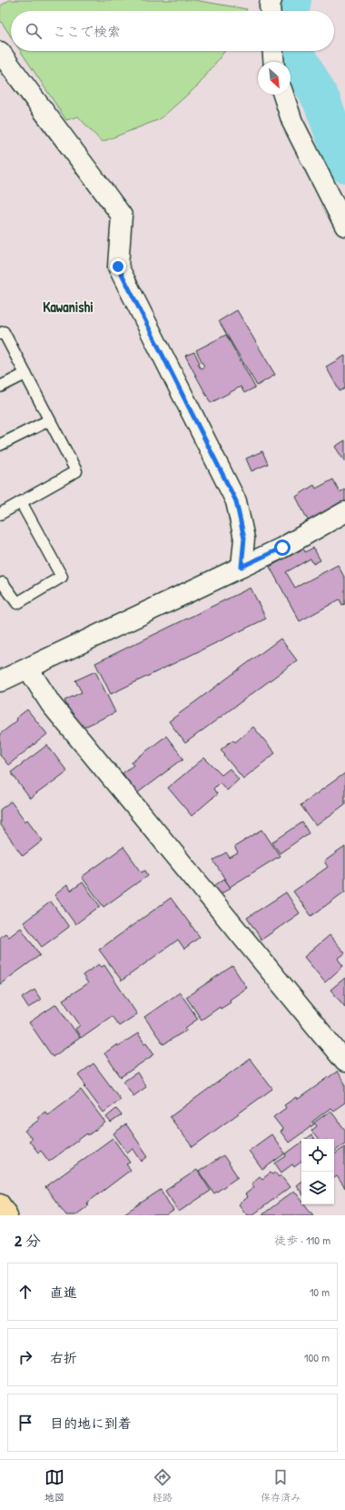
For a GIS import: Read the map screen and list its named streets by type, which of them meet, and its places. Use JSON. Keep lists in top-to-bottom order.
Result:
{
  "districts": ["Kawanishi"],
  "north": "bottom right",
  "page": {
    "search": "ここで検索",
    "heading": ["2 分", "徒歩 · 110 m"],
    "list": [
      ["直進", "10 m"],
      ["右折", "100 m"],
      "目的地に到着"
    ],
    "nav": ["地図", "経路", "保存済み"]
  }
}
